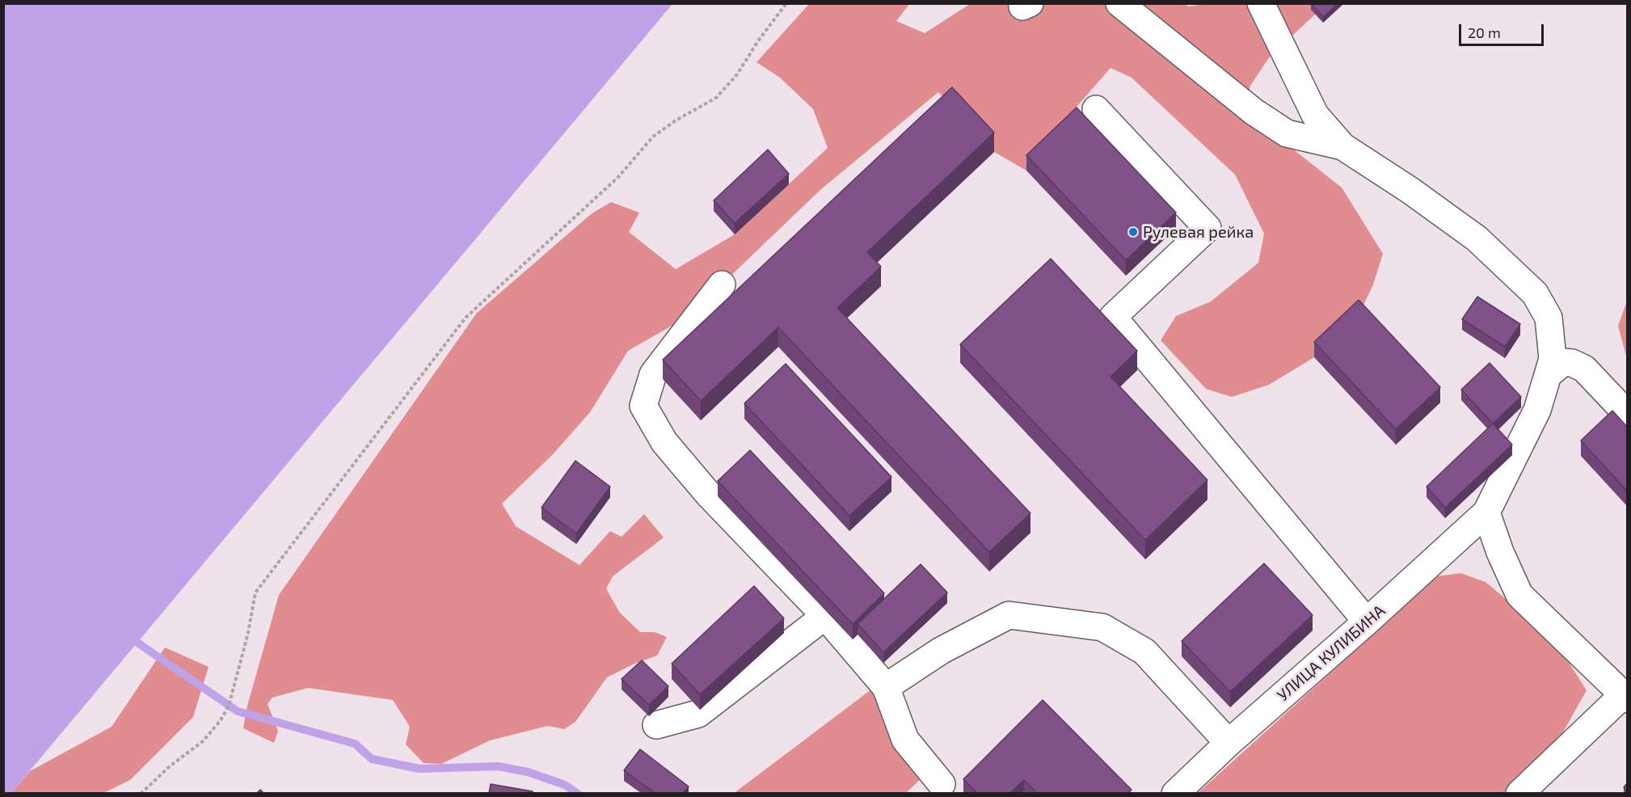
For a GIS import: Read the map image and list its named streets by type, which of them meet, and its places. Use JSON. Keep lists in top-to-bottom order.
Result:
{
  "streets": {
    "street": ["УЛИЦА КУЛИБИНА"]
  },
  "places": ["Рулевая рейка"],
  "scale_bar": "20 m"
}
